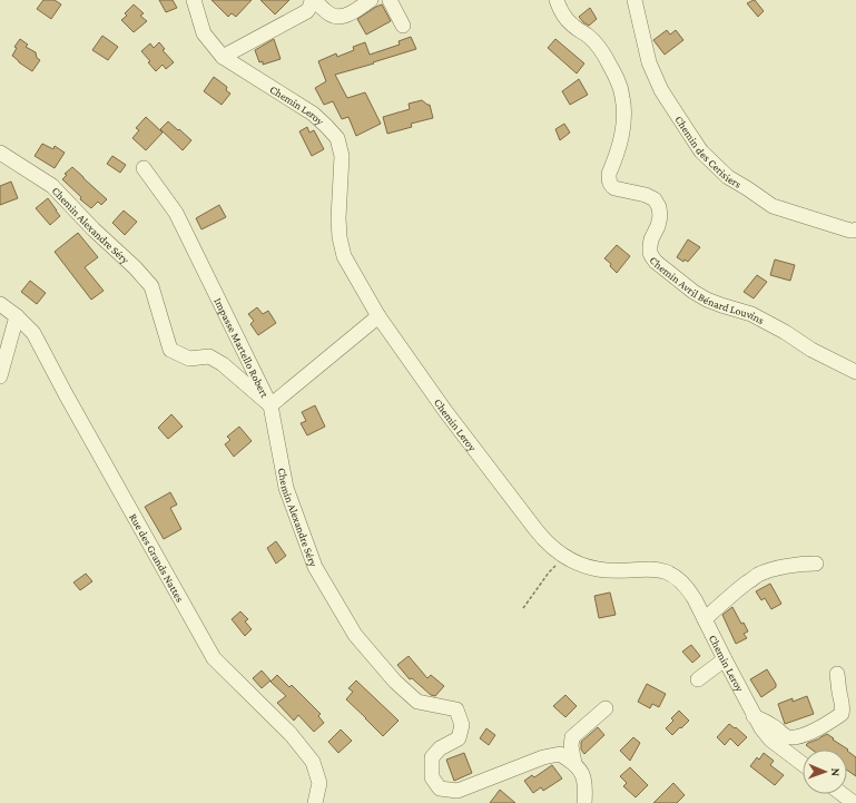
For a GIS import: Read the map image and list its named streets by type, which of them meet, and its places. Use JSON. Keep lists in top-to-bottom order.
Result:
{
  "streets": {
    "street": [
      "Chemin Leroy",
      "Chemin des Cerisiers",
      "Chemin Alexandre Séry",
      "Chemin Avril Bénard Louvins",
      "Impasse Martello Robert",
      "Rue des Grands Nattes"
    ]
  },
  "crossings": [
    ["Chemin Leroy", "Impasse Martello Robert"],
    ["Chemin Alexandre Séry", "Impasse Martello Robert"]
  ],
  "north": "right"
}
